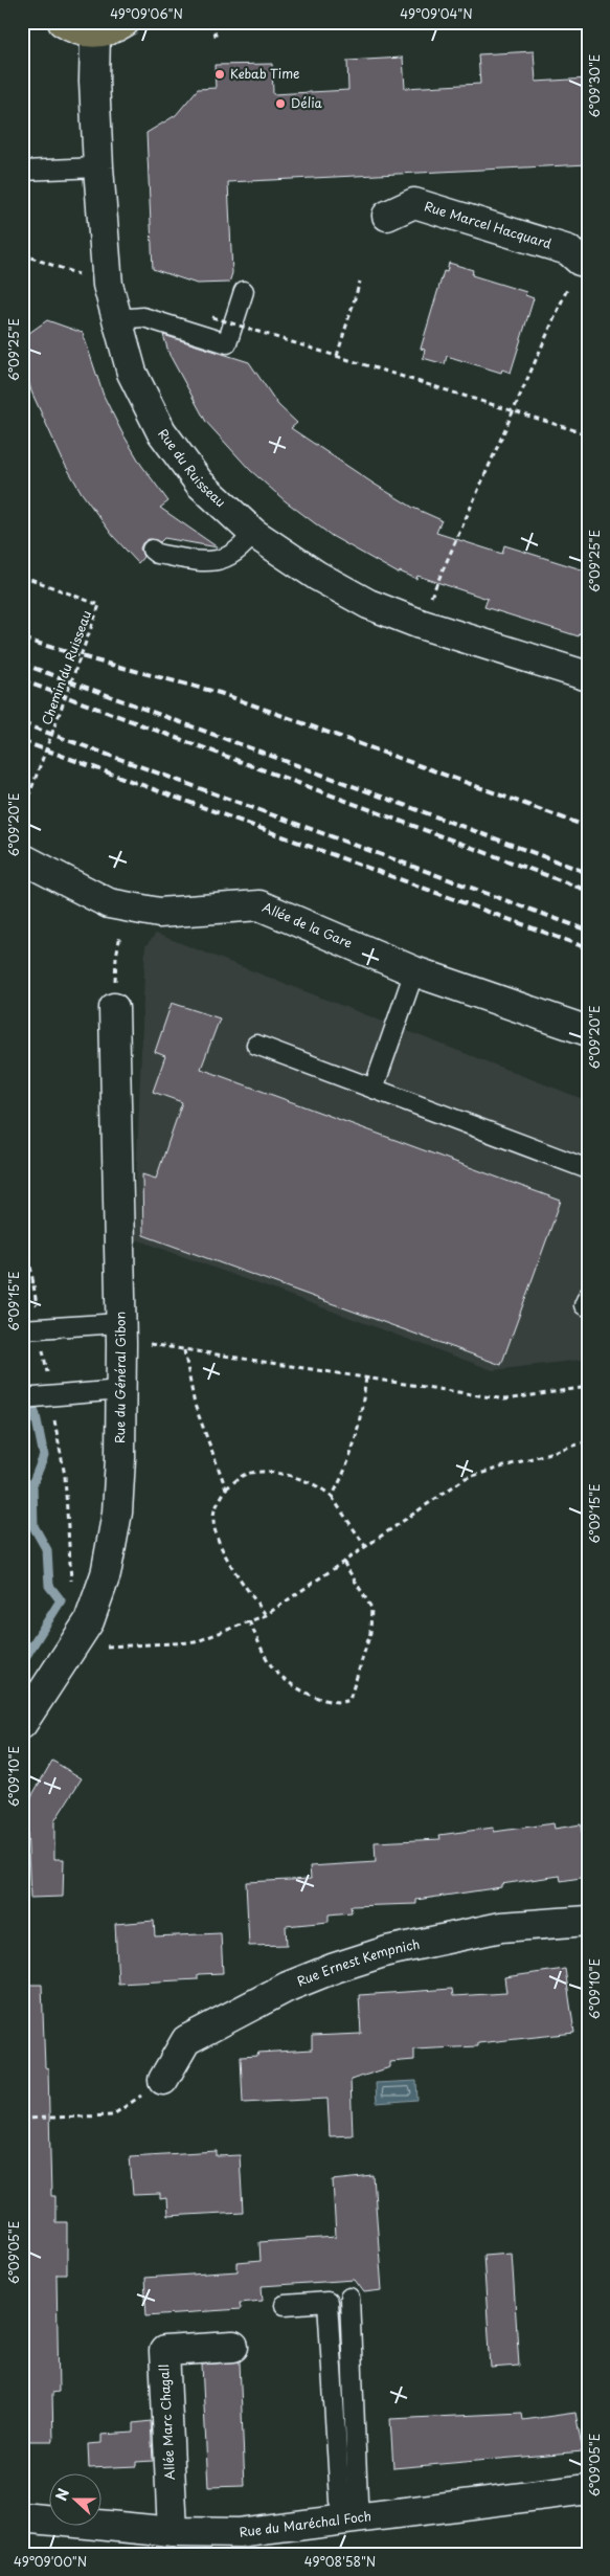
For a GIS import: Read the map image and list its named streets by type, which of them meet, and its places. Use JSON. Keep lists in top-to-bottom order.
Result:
{
  "streets": {
    "street": [
      "Rue Marcel Hacquard",
      "Rue du Ruisseau",
      "Allée de la Gare",
      "Rue du Général Gibon",
      "Rue Ernest Kempnich",
      "Allée Marc Chagall",
      "Rue du Maréchal Foch"
    ],
    "path": ["Chemin du Ruisseau"]
  },
  "crossings": [
    ["Allée Marc Chagall", "Rue du Maréchal Foch"]
  ],
  "places": ["Kebab Time", "Délia"],
  "north": "left",
  "coordinates": [
    "49°09'06\"N",
    "49°09'04\"N",
    "6°09'30\"E",
    "6°09'25\"E",
    "6°09'20\"E",
    "6°09'15\"E",
    "6°09'10\"E",
    "6°09'05\"E",
    "49°09'00\"N",
    "49°08'58\"N"
  ]
}
